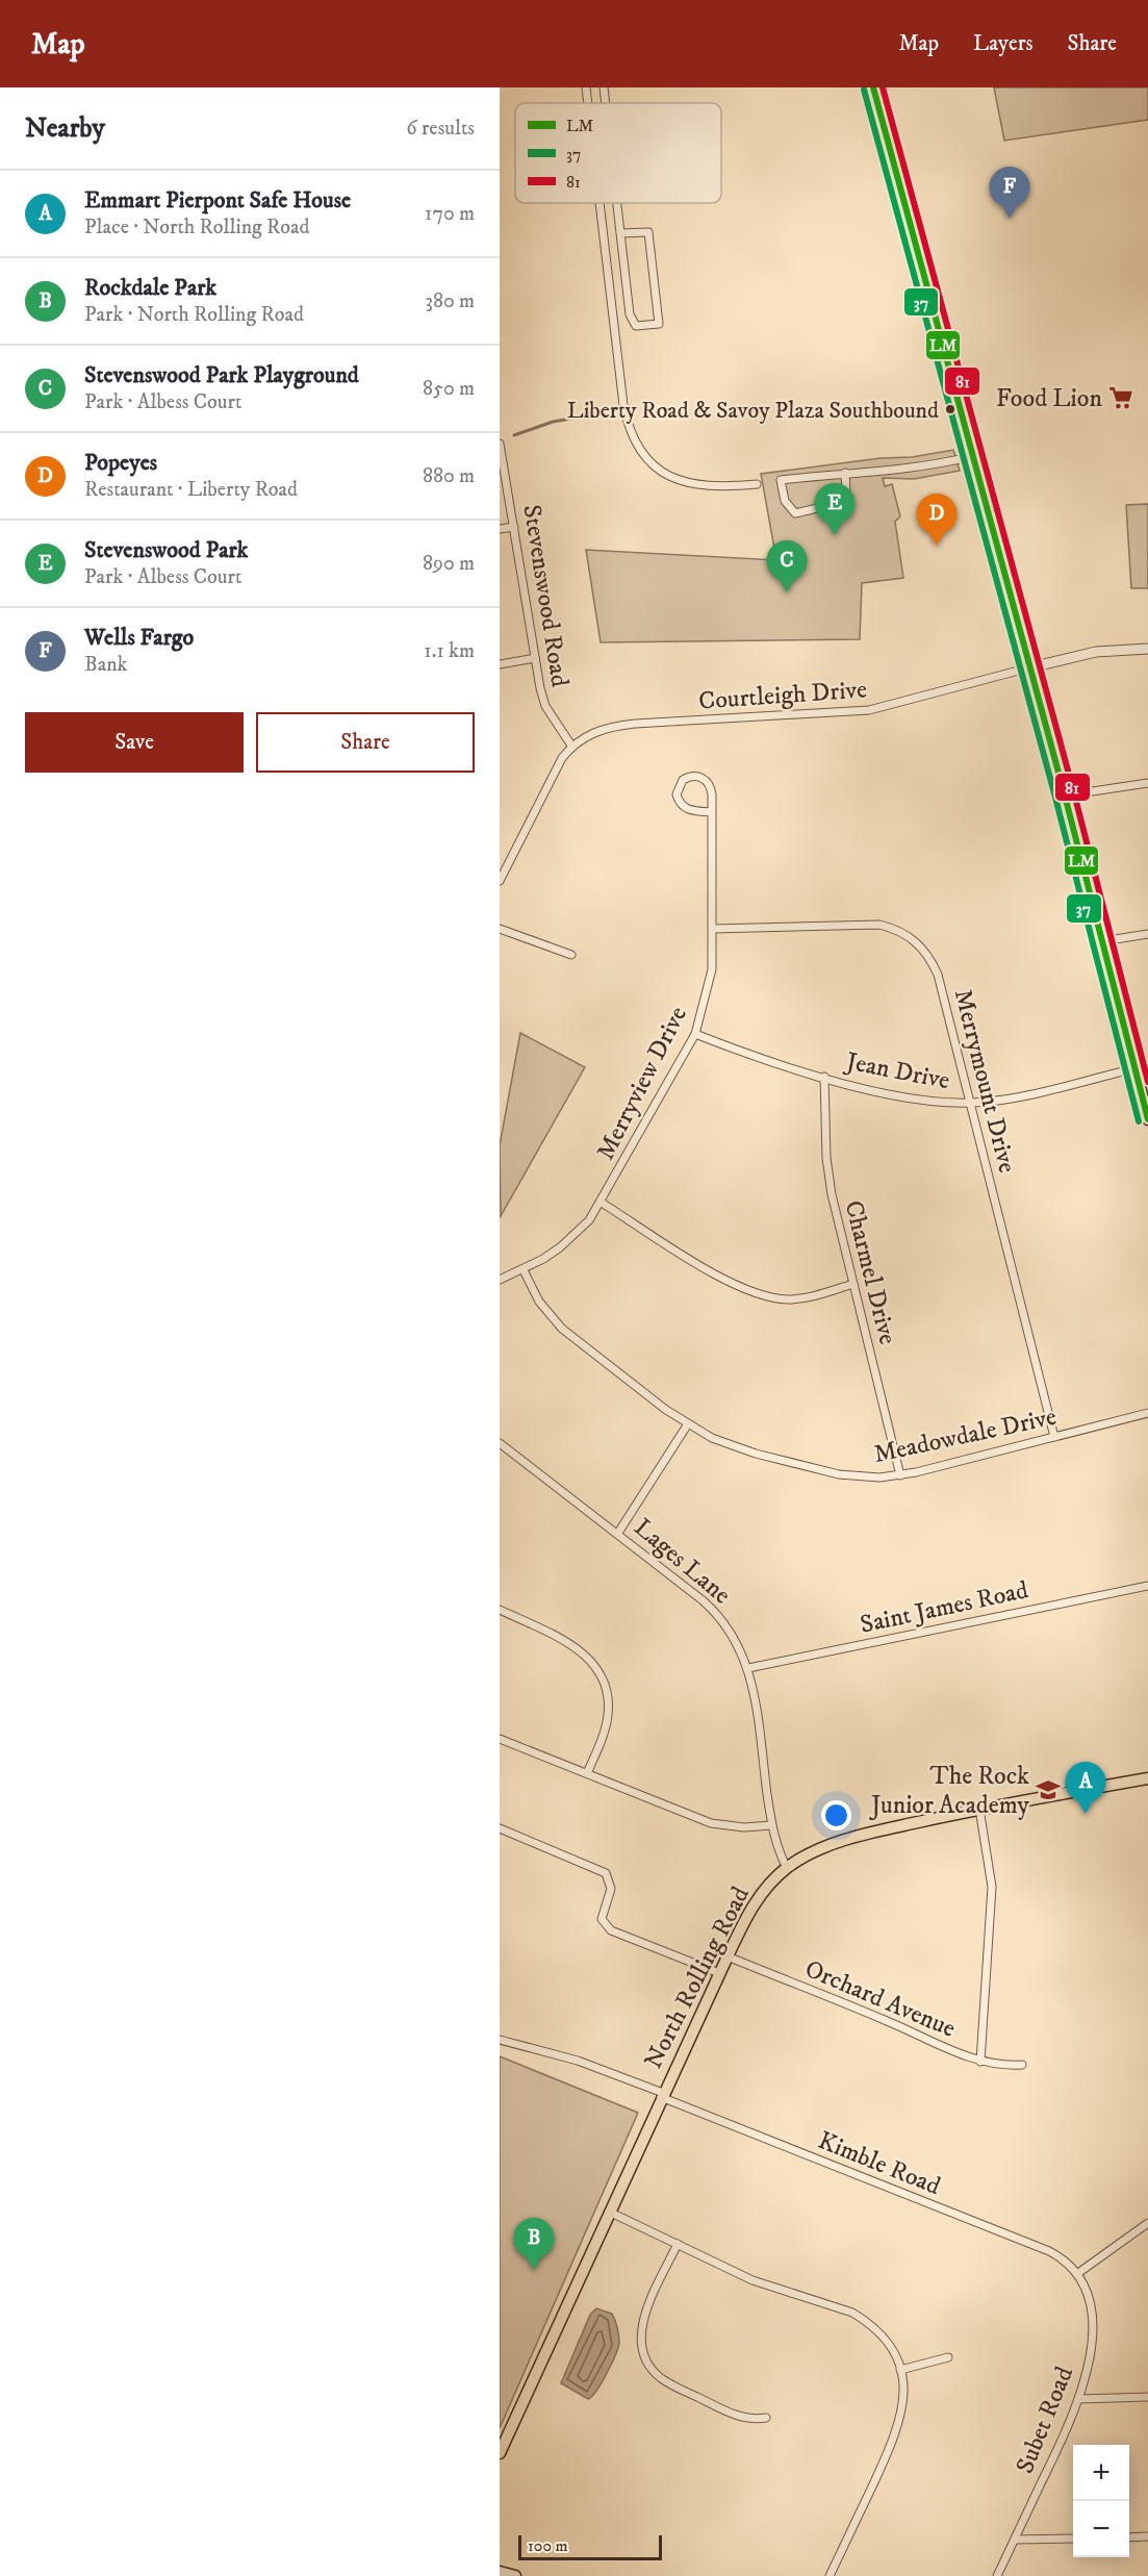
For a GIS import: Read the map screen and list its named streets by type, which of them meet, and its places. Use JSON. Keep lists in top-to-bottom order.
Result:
{
  "streets": {
    "main road": ["North Rolling Road"],
    "street": [
      "Stevenswood Road",
      "Courtleigh Drive",
      "Jean Drive",
      "Merrymount Drive",
      "Merryview Drive",
      "Charmel Drive",
      "Meadowdale Drive",
      "Lages Lane",
      "Saint James Road",
      "Orchard Avenue",
      "Kimble Road",
      "Subet Road"
    ]
  },
  "crossings": [
    ["Stevenswood Road", "Courtleigh Drive"],
    ["Jean Drive", "Merrymount Drive"],
    ["Jean Drive", "Merryview Drive"],
    ["Jean Drive", "Charmel Drive"],
    ["Merrymount Drive", "Merryview Drive"],
    ["Merrymount Drive", "Meadowdale Drive"],
    ["Merryview Drive", "Meadowdale Drive"],
    ["Charmel Drive", "Meadowdale Drive"],
    ["Lages Lane", "Saint James Road"],
    ["Lages Lane", "North Rolling Road"],
    ["North Rolling Road", "Orchard Avenue"],
    ["North Rolling Road", "Kimble Road"],
    ["Kimble Road", "Subet Road"]
  ],
  "places": {
    "supermarket": ["Food Lion"],
    "other": ["Liberty Road & Savoy Plaza Southbound"],
    "school or university": ["The Rock Junior Academy"]
  },
  "lines": ["transit line LM", "transit line 81", "transit line 37"],
  "legend": ["LM", "37", "81"],
  "scale_bar": "100 m",
  "page": {
    "header": "Map",
    "nav": ["Map", "Layers", "Share"],
    "heading": ["Nearby", "6 results"],
    "pins": [
      "F",
      "E",
      "D",
      "C",
      "A",
      "B"
    ],
    "list": [
      {
        "mark": "A",
        "name": "Emmart Pierpont Safe House",
        "note": "Place · North Rolling Road",
        "value": "170 m"
      },
      {
        "mark": "B",
        "name": "Rockdale Park",
        "note": "Park · North Rolling Road",
        "value": "380 m"
      },
      {
        "mark": "C",
        "name": "Stevenswood Park Playground",
        "note": "Park · Albess Court",
        "value": "850 m"
      },
      {
        "mark": "D",
        "name": "Popeyes",
        "note": "Restaurant · Liberty Road",
        "value": "880 m"
      },
      {
        "mark": "E",
        "name": "Stevenswood Park",
        "note": "Park · Albess Court",
        "value": "890 m"
      },
      {
        "mark": "F",
        "name": "Wells Fargo",
        "note": "Bank",
        "value": "1.1 km"
      }
    ],
    "buttons": ["Save", "Share"],
    "map_buttons": ["+", "−"],
    "scale": "100 m"
  }
}
